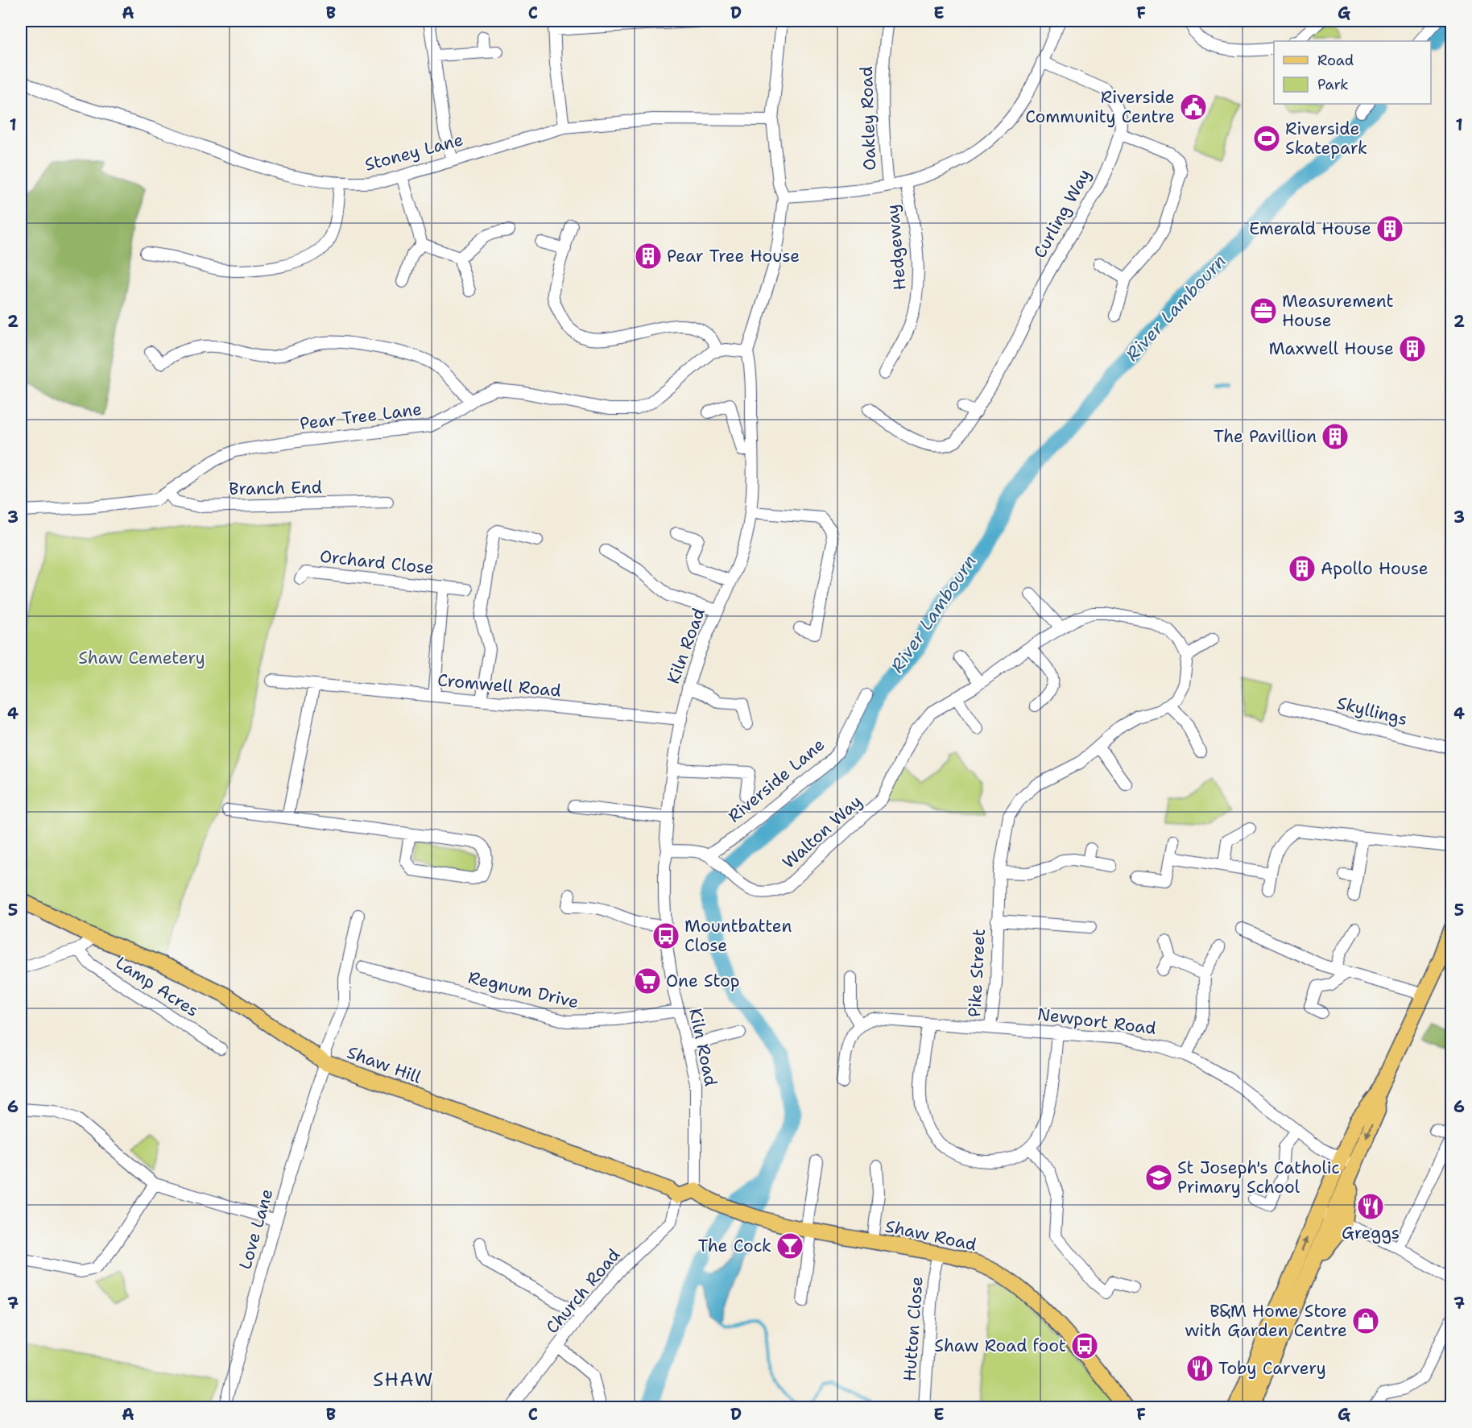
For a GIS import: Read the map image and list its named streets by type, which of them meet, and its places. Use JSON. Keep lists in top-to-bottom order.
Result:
{
  "streets": {
    "main road": ["Shaw Hill", "Shaw Road"],
    "street": [
      "Oakley Road",
      "Stoney Lane",
      "Curling Way",
      "Hedgeway",
      "Pear Tree Lane",
      "Branch End",
      "Orchard Close",
      "Kiln Road",
      "Cromwell Road",
      "Skyllings",
      "Riverside Lane",
      "Walton Way",
      "Pike Street",
      "Lamp Acres",
      "Regnum Drive",
      "Newport Road",
      "Love Lane",
      "Church Road",
      "Hutton Close"
    ]
  },
  "crossings": [
    ["Stoney Lane", "Kiln Road"],
    ["Pear Tree Lane", "Branch End"],
    ["Orchard Close", "Cromwell Road"],
    ["Kiln Road", "Cromwell Road"],
    ["Kiln Road", "Regnum Drive"],
    ["Kiln Road", "Shaw Road"],
    ["Riverside Lane", "Walton Way"],
    ["Pike Street", "Newport Road"],
    ["Shaw Hill", "Love Lane"],
    ["Shaw Hill", "Church Road"],
    ["Shaw Road", "Hutton Close"]
  ],
  "districts": ["SHAW"],
  "water": ["River Lambourn"],
  "parks": ["Shaw Cemetery"],
  "places": {
    "public building": ["Riverside Community Centre"],
    "sports": ["Riverside Skatepark"],
    "building": [
      "Emerald House",
      "Pear Tree House",
      "Maxwell House",
      "The Pavillion",
      "Apollo House"
    ],
    "office": ["Measurement House"],
    "bus stop": ["Mountbatten Close", "Shaw Road foot"],
    "supermarket": ["One Stop"],
    "school or university": ["St Joseph's Catholic Primary School"],
    "restaurant": ["Greggs", "Toby Carvery"],
    "bar": ["The Cock"],
    "shop": ["B&M Home Store with Garden Centre"]
  },
  "legend": ["Road", "Park"],
  "grid": {
    "columns": [
      "A",
      "B",
      "C",
      "D",
      "E",
      "F",
      "G"
    ],
    "rows": [
      "1",
      "2",
      "3",
      "4",
      "5",
      "6",
      "7"
    ]
  }
}
